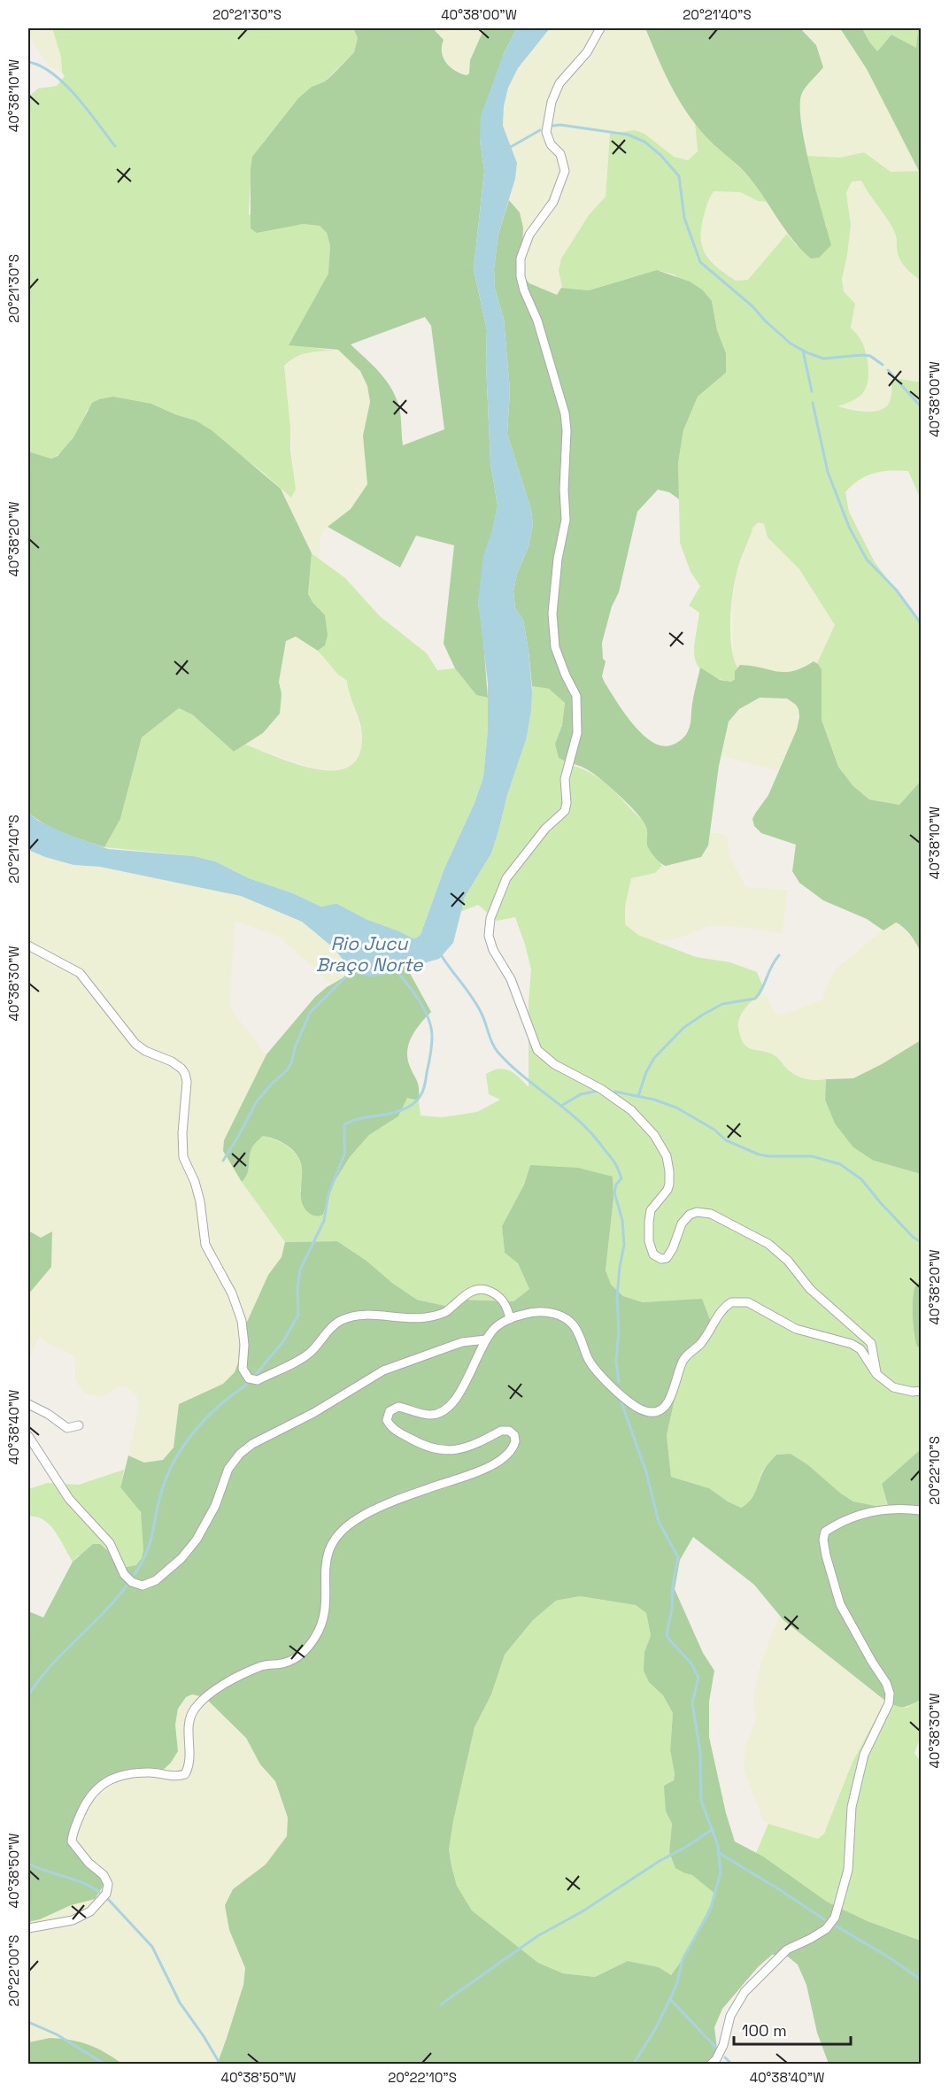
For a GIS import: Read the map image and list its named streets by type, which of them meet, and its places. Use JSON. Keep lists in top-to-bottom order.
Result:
{
  "water": ["Rio Jucu Braço Norte"],
  "scale_bar": "100 m",
  "coordinates": [
    "20°21'30\"S",
    "40°38'00\"W",
    "20°21'40\"S",
    "40°38'10\"W",
    "40°38'20\"W",
    "40°38'30\"W",
    "40°38'40\"W",
    "20°22'10\"S",
    "40°38'50\"W",
    "20°22'00\"S"
  ]
}
